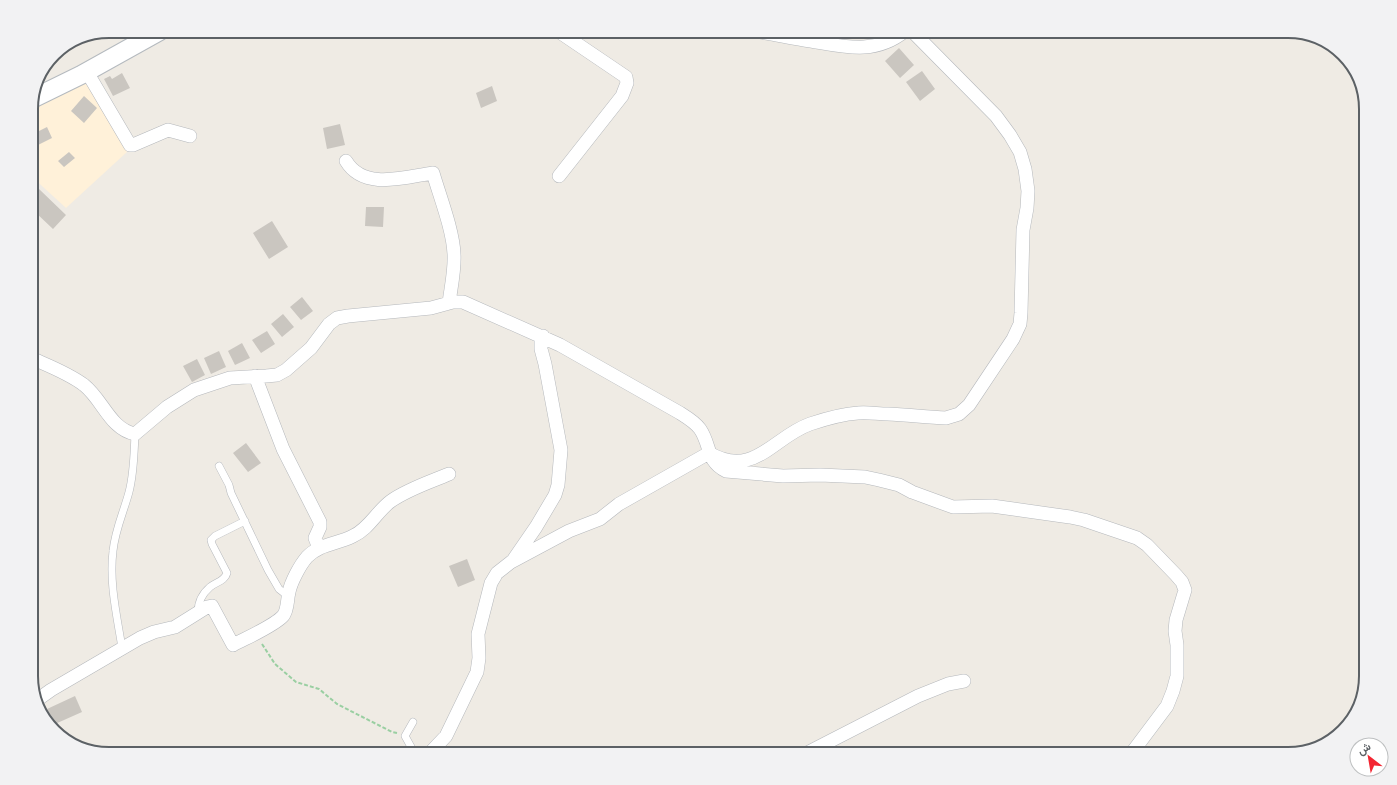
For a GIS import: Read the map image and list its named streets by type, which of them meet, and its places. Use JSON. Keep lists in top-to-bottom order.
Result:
{
  "north": "top left"
}
